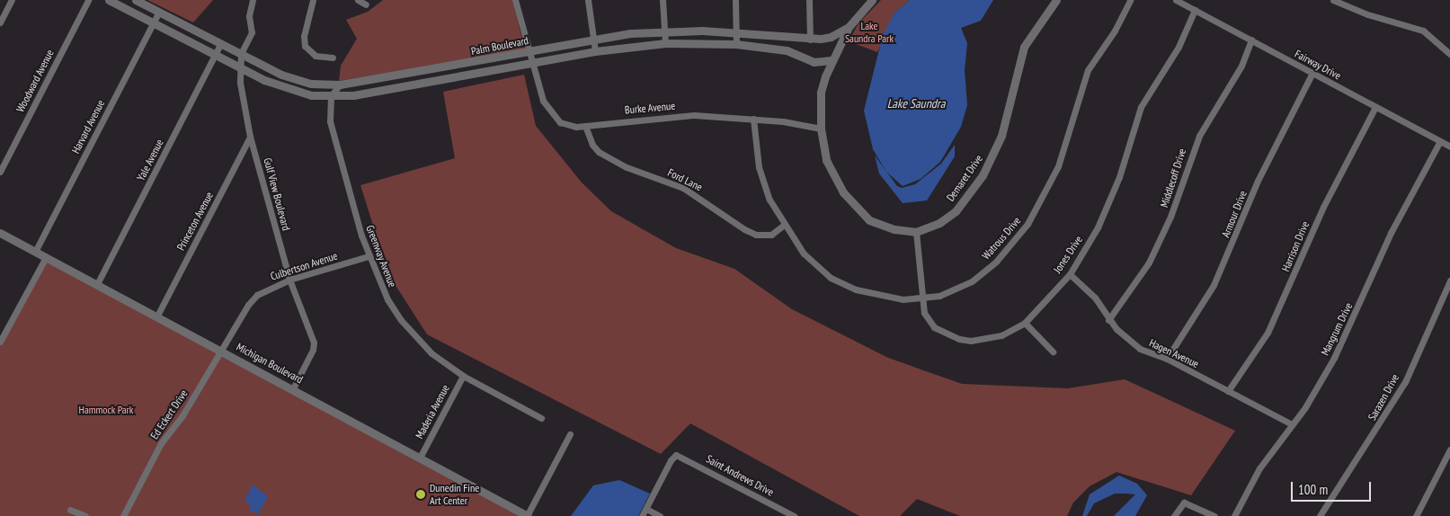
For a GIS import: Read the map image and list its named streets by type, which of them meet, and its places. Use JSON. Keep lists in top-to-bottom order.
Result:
{
  "streets": {
    "street": [
      "Palm Boulevard",
      "Fairway Drive",
      "Woodward Avenue",
      "Burke Avenue",
      "Harvard Avenue",
      "Yale Avenue",
      "Demaret Drive",
      "Middlecoff Drive",
      "Ford Lane",
      "Gulf View Boulevard",
      "Armour Drive",
      "Princeton Avenue",
      "Watrous Drive",
      "Harrison Drive",
      "Jones Drive",
      "Greenway Avenue",
      "Culbertson Avenue",
      "Mangrum Drive",
      "Hagen Avenue",
      "Michigan Boulevard",
      "Sarazen Drive",
      "Maderia Avenue",
      "Ed Eckert Drive",
      "Saint Andrews Drive"
    ]
  },
  "crossings": [
    ["Palm Boulevard", "Burke Avenue"],
    ["Palm Boulevard", "Harvard Avenue"],
    ["Palm Boulevard", "Yale Avenue"],
    ["Palm Boulevard", "Demaret Drive"],
    ["Palm Boulevard", "Gulf View Boulevard"],
    ["Palm Boulevard", "Greenway Avenue"],
    ["Fairway Drive", "Middlecoff Drive"],
    ["Fairway Drive", "Armour Drive"],
    ["Fairway Drive", "Harrison Drive"],
    ["Fairway Drive", "Jones Drive"],
    ["Fairway Drive", "Mangrum Drive"],
    ["Burke Avenue", "Demaret Drive"],
    ["Burke Avenue", "Ford Lane"],
    ["Burke Avenue", "Watrous Drive"],
    ["Harvard Avenue", "Michigan Boulevard"],
    ["Yale Avenue", "Michigan Boulevard"],
    ["Demaret Drive", "Jones Drive"],
    ["Middlecoff Drive", "Hagen Avenue"],
    ["Ford Lane", "Watrous Drive"],
    ["Gulf View Boulevard", "Princeton Avenue"],
    ["Gulf View Boulevard", "Culbertson Avenue"],
    ["Gulf View Boulevard", "Michigan Boulevard"],
    ["Armour Drive", "Hagen Avenue"],
    ["Princeton Avenue", "Michigan Boulevard"],
    ["Watrous Drive", "Jones Drive"],
    ["Harrison Drive", "Hagen Avenue"],
    ["Jones Drive", "Hagen Avenue"],
    ["Greenway Avenue", "Culbertson Avenue"],
    ["Greenway Avenue", "Maderia Avenue"],
    ["Culbertson Avenue", "Michigan Boulevard"],
    ["Culbertson Avenue", "Ed Eckert Drive"],
    ["Mangrum Drive", "Hagen Avenue"],
    ["Michigan Boulevard", "Maderia Avenue"],
    ["Michigan Boulevard", "Ed Eckert Drive"]
  ],
  "water": ["Lake Saundra"],
  "parks": ["Lake Saundra Park", "Hammock Park"],
  "places": ["Dunedin Fine Art Center"],
  "scale_bar": "100 m"
}
